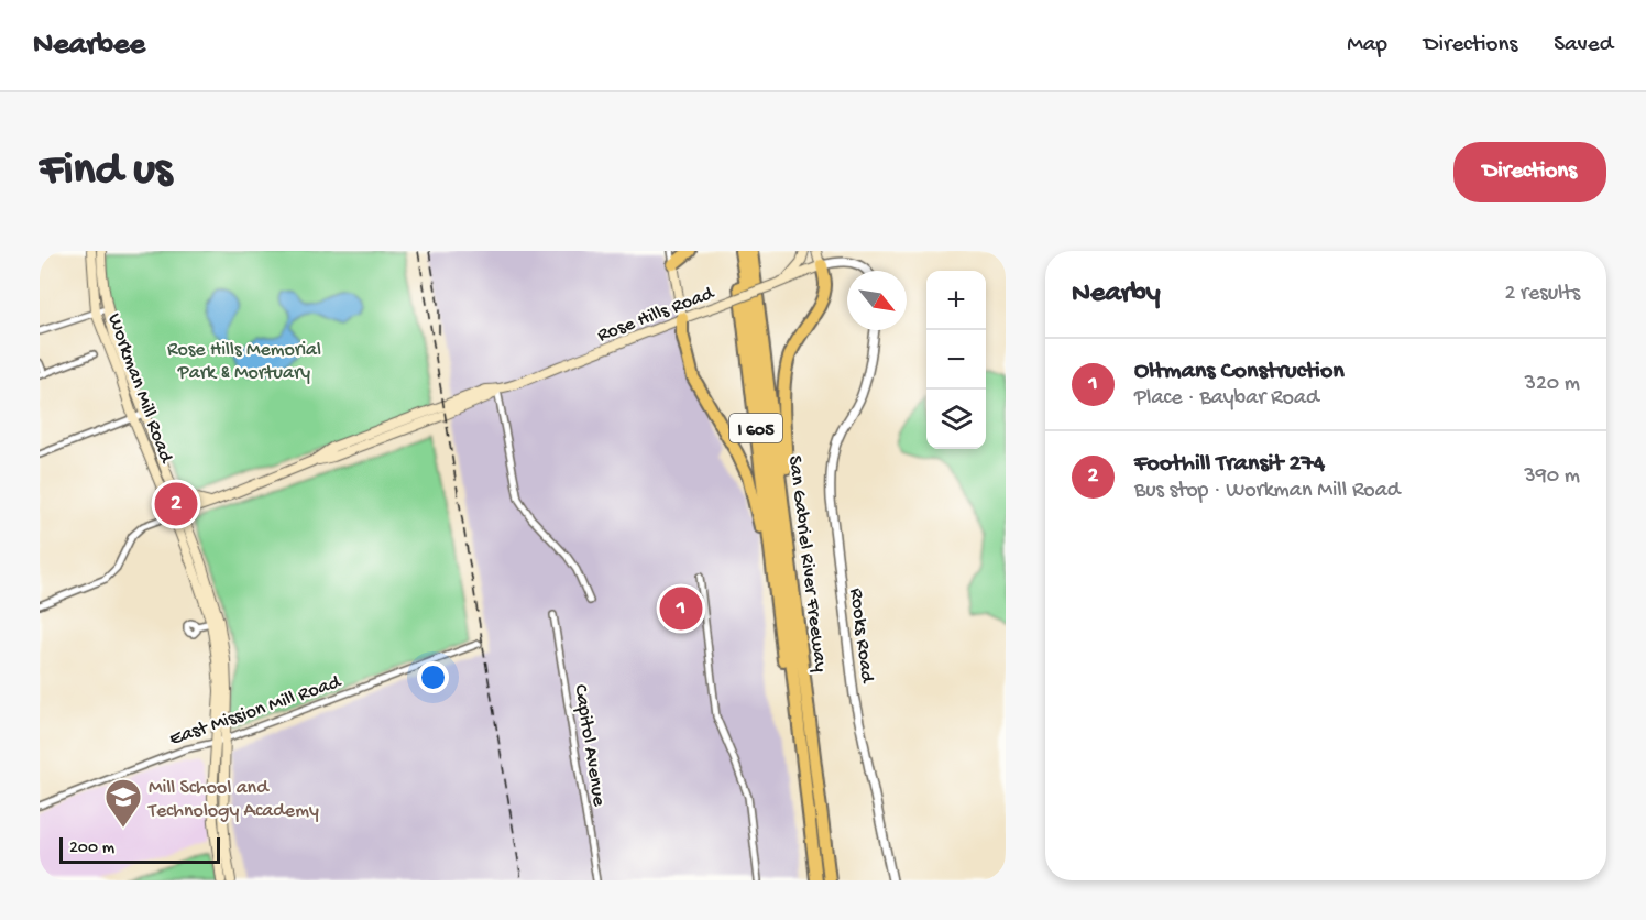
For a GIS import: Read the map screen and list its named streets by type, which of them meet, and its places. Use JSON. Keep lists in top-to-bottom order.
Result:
{
  "streets": {
    "highway": ["I 605", "San Gabriel River Freeway"],
    "main road": ["Rose Hills Road", "Workman Mill Road"],
    "street": ["Rooks Road", "East Mission Mill Road", "Capitol Avenue"]
  },
  "crossings": [
    ["Rose Hills Road", "Workman Mill Road"],
    ["Workman Mill Road", "East Mission Mill Road"]
  ],
  "parks": ["Rose Hills Memorial Park & Mortuary"],
  "places": {
    "school or university": ["Mill School and Technology Academy"]
  },
  "scale_bar": "200 m",
  "north": "bottom right",
  "page": {
    "header": "Nearbee",
    "nav": ["Map", "Directions", "Saved"],
    "buttons": "Directions",
    "title": "Find us",
    "heading": ["Nearby", "2 results"],
    "map_buttons": ["+", "−"],
    "list": [
      {
        "mark": "1",
        "name": "Oltmans Construction",
        "note": "Place · Baybar Road",
        "value": "320 m"
      },
      {
        "mark": "2",
        "name": "Foothill Transit 274",
        "note": "Bus stop · Workman Mill Road",
        "value": "390 m"
      }
    ],
    "pins": ["2", "1"],
    "scale": "200 m"
  }
}
